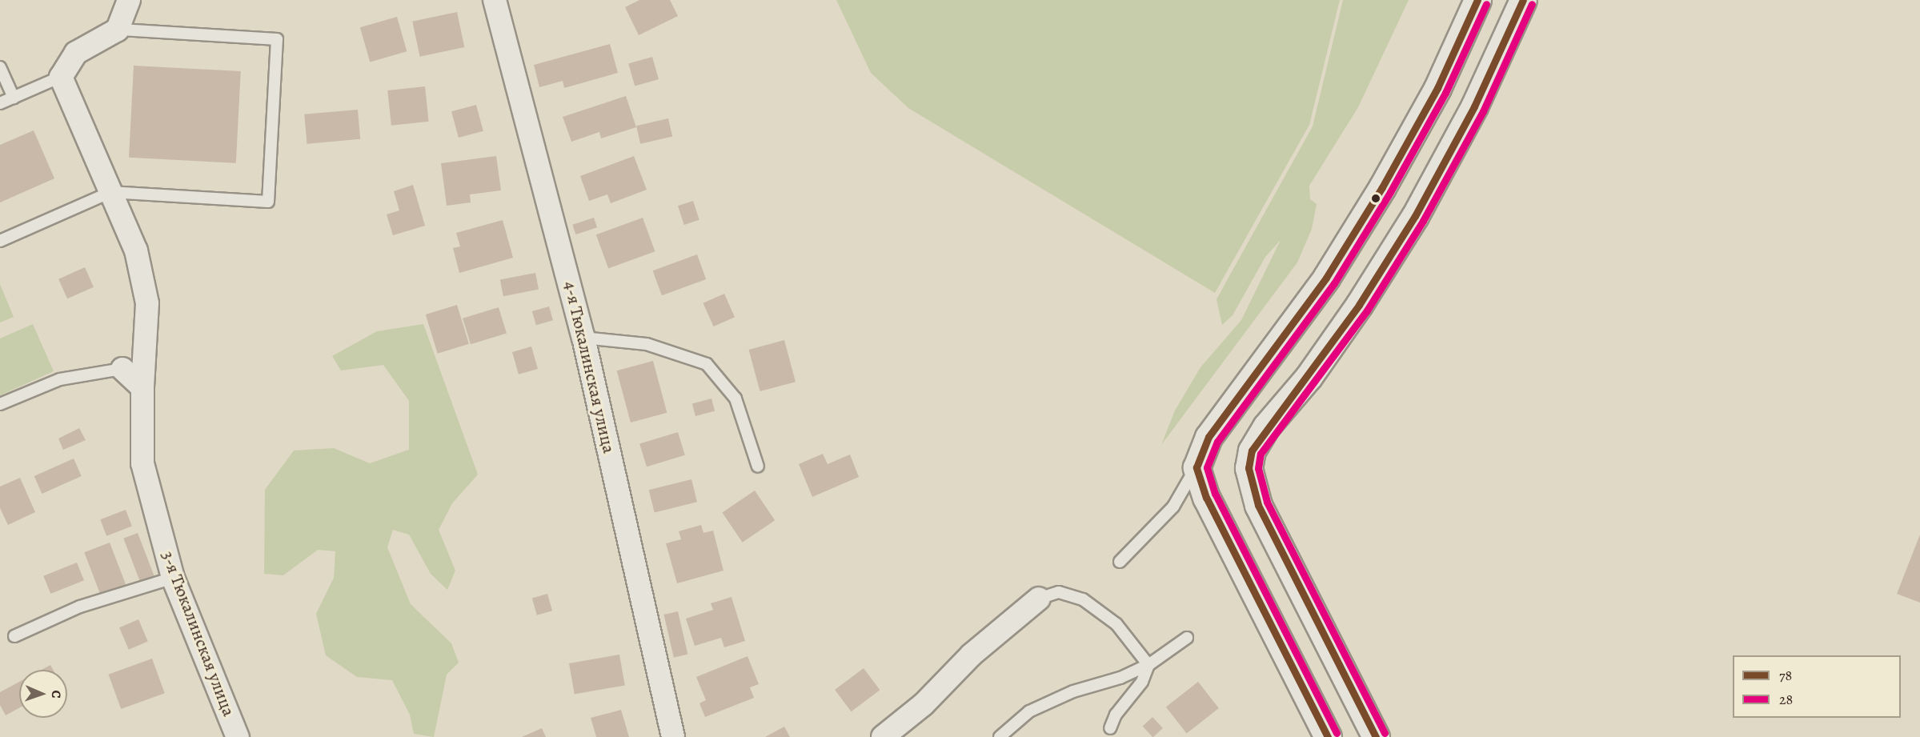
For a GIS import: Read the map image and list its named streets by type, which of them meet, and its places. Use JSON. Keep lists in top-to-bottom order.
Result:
{
  "streets": {
    "street": ["4-я Тюкалинская улица", "3-я Тюкалинская улица"]
  },
  "lines": ["transit line 78", "transit line 28"],
  "legend": ["78", "28"],
  "north": "right"
}
